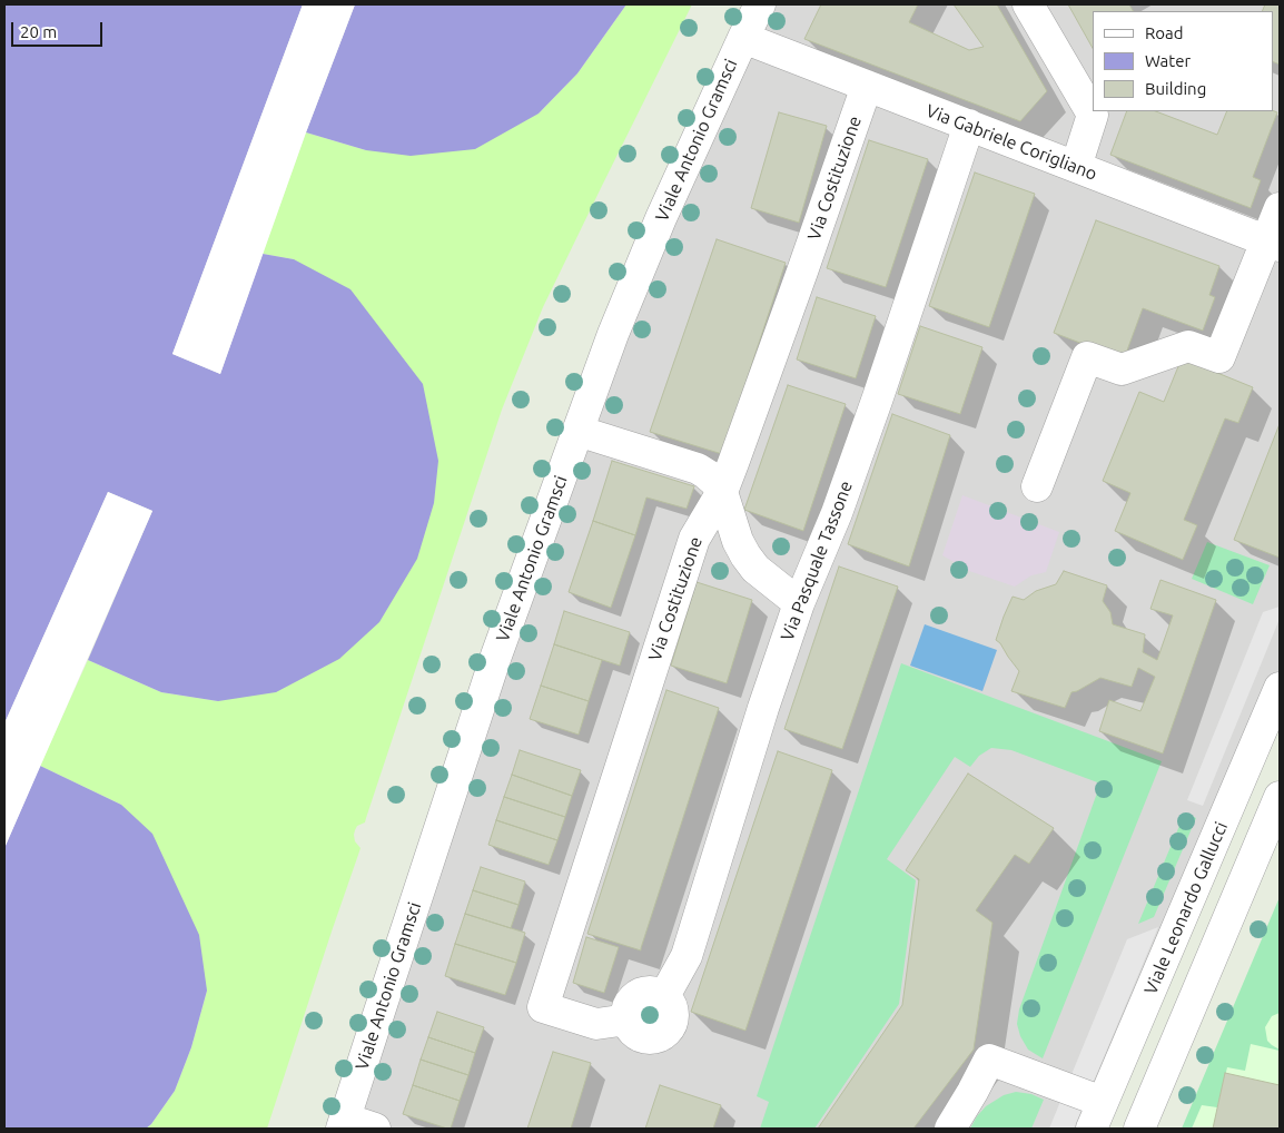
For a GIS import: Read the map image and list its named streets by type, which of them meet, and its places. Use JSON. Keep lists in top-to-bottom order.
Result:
{
  "streets": {
    "street": [
      "Viale Antonio Gramsci",
      "Via Gabriele Corigliano",
      "Via Costituzione",
      "Via Pasquale Tassone",
      "Viale Leonardo Gallucci"
    ]
  },
  "crossings": [
    ["Viale Antonio Gramsci", "Via Gabriele Corigliano"],
    ["Via Gabriele Corigliano", "Via Costituzione"],
    ["Via Gabriele Corigliano", "Via Pasquale Tassone"],
    ["Via Costituzione", "Via Pasquale Tassone"]
  ],
  "legend": ["Road", "Water", "Building"],
  "scale_bar": "20 m"
}
